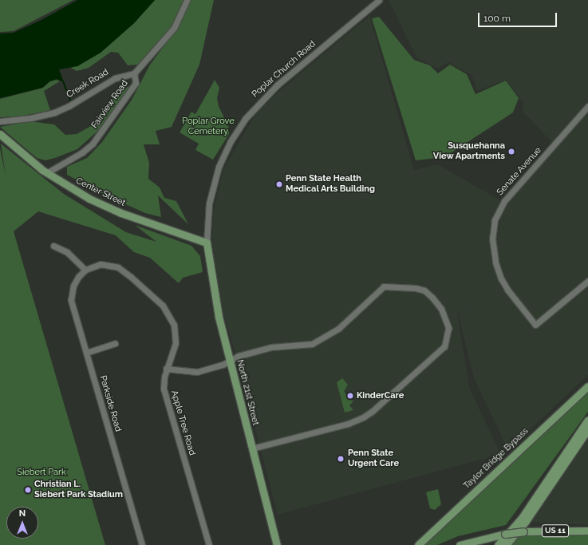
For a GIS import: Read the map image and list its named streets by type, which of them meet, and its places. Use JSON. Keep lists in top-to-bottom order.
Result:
{
  "streets": {
    "main road": [
      "Center Street",
      "North 21st Street",
      "Taylor Bridge Bypass",
      "US 11"
    ],
    "street": [
      "Poplar Church Road",
      "Creek Road",
      "Fairview Road",
      "Senate Avenue",
      "Parkside Road",
      "Apple Tree Road"
    ]
  },
  "crossings": [
    ["Poplar Church Road", "Center Street"],
    ["Poplar Church Road", "North 21st Street"],
    ["Creek Road", "Fairview Road"],
    ["Fairview Road", "Center Street"],
    ["Center Street", "North 21st Street"],
    ["Parkside Road", "Apple Tree Road"]
  ],
  "parks": ["Poplar Grove Cemetery", "Siebert Park"],
  "places": [
    "Susquehanna View Apartments",
    "Penn State Health Medical Arts Building",
    "KinderCare",
    "Penn State Urgent Care",
    "Christian L. Siebert Park Stadium"
  ],
  "scale_bar": "100 m",
  "north": "top"
}
